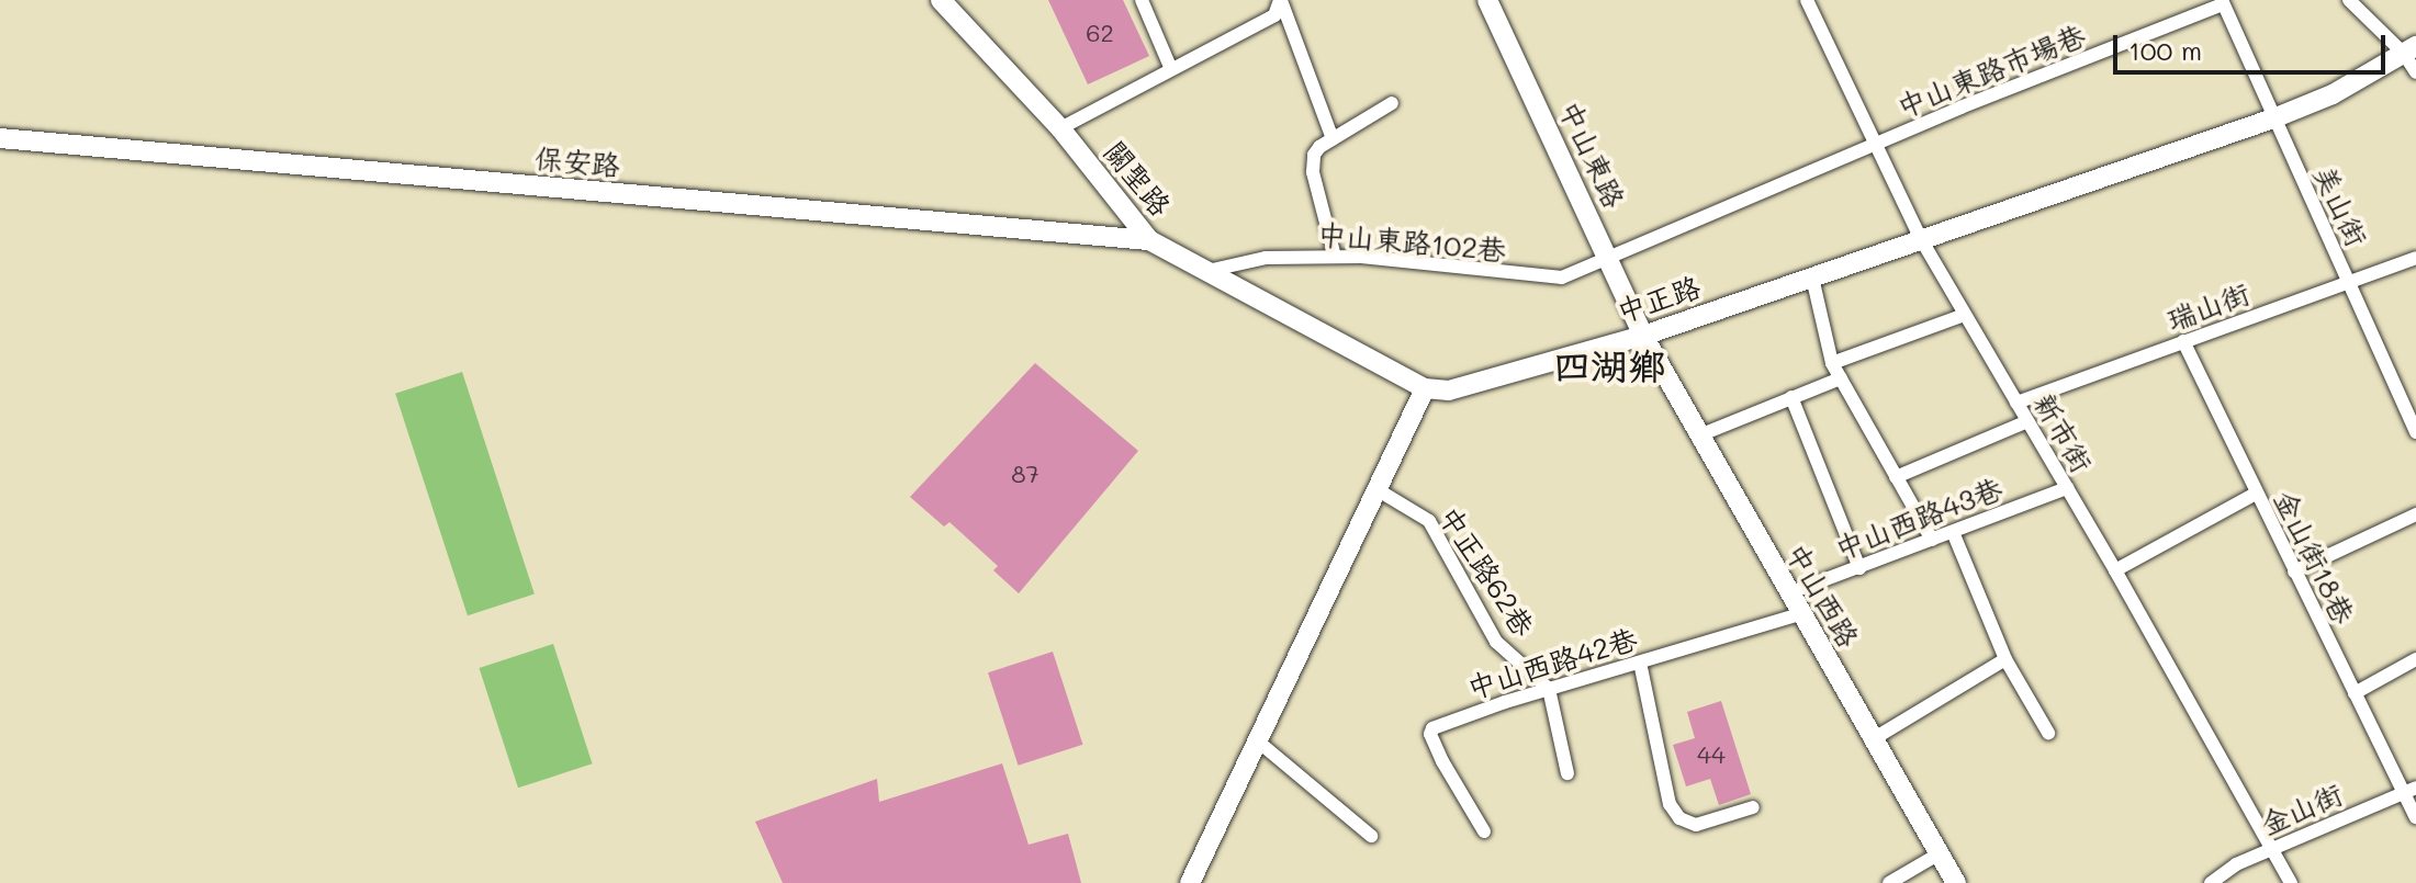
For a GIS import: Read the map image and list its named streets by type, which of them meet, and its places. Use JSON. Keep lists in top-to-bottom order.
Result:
{
  "streets": {
    "main road": [
      "中山東路",
      "保安路",
      "關聖路",
      "中正路",
      "中山西路"
    ],
    "street": [
      "中山東路市場巷",
      "美山街",
      "中山東路102巷",
      "瑞山街",
      "新市街",
      "中山西路43巷",
      "金山街18巷",
      "中正路62巷",
      "中山西路42巷",
      "金山街"
    ]
  },
  "crossings": [
    ["中山東路市場巷", "中山東路"],
    ["中山東路市場巷", "美山街"],
    ["中山東路市場巷", "中山東路102巷"],
    ["中山東路市場巷", "新市街"],
    ["中山東路", "中山東路102巷"],
    ["中山東路", "中正路"],
    ["中山東路", "中山西路"],
    ["保安路", "關聖路"],
    ["關聖路", "中山東路102巷"],
    ["關聖路", "中正路"],
    ["美山街", "中正路"],
    ["美山街", "瑞山街"],
    ["中正路", "新市街"],
    ["中正路", "中山西路"],
    ["瑞山街", "新市街"],
    ["瑞山街", "金山街18巷"],
    ["新市街", "中山西路43巷"],
    ["新市街", "金山街"],
    ["中山西路43巷", "中山西路"],
    ["金山街18巷", "金山街"],
    ["中正路62巷", "中山西路42巷"],
    ["中山西路", "中山西路42巷"]
  ],
  "districts": ["四湖鄉"],
  "house_numbers": ["62", "87", "44"],
  "scale_bar": "100 m"
}
